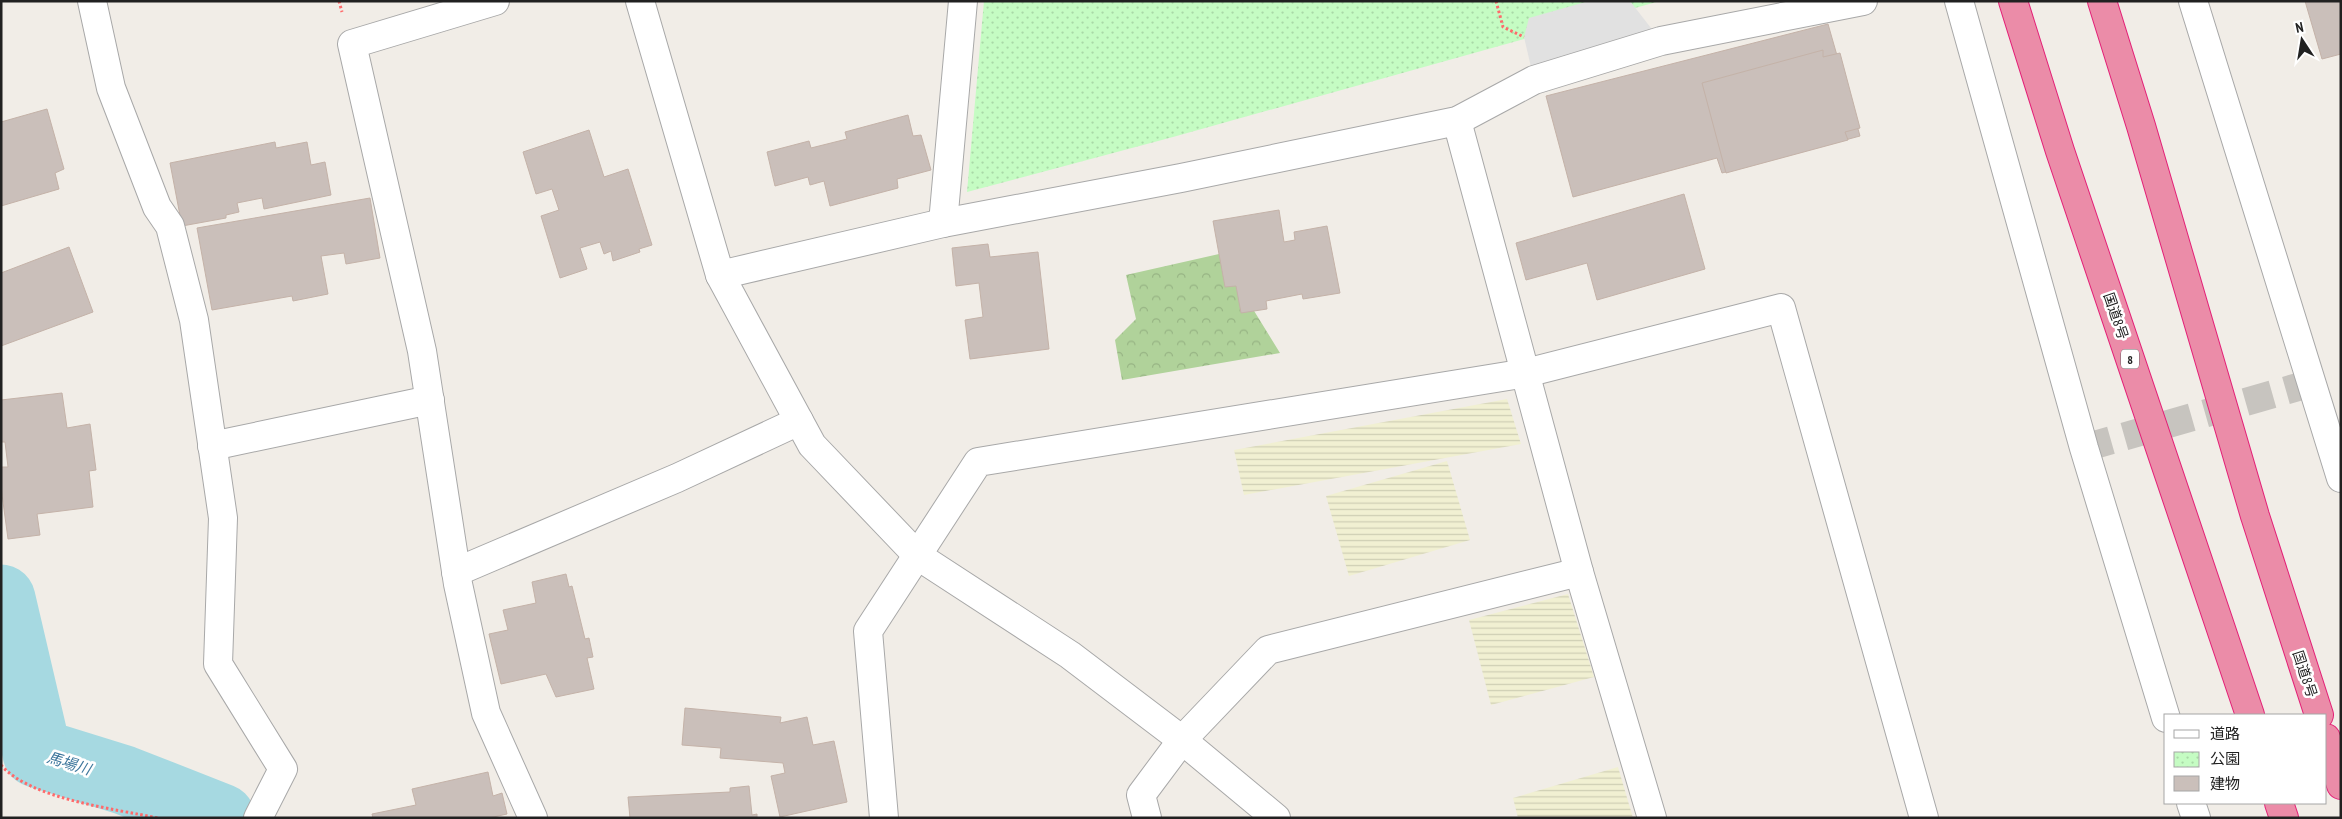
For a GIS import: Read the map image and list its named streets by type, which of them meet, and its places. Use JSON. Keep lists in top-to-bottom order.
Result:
{
  "streets": {
    "highway": ["国道8号", "8"]
  },
  "water": ["馬場川"],
  "legend": ["道路", "公園", "建物"],
  "north": "top"
}
